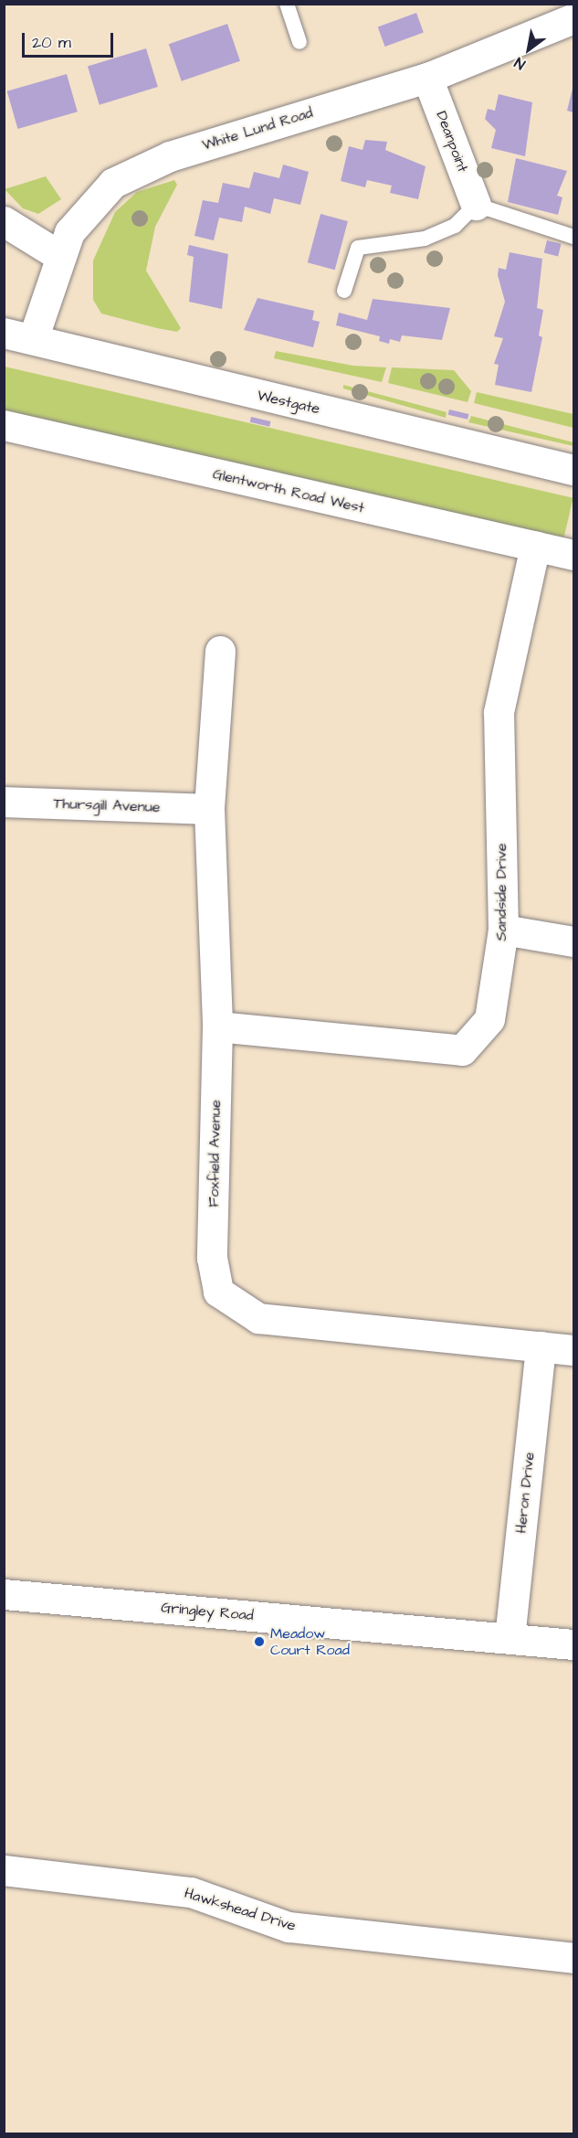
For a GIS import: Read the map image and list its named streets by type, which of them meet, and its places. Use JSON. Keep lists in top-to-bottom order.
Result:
{
  "streets": {
    "street": [
      "White Lund Road",
      "Deanpoint",
      "Westgate",
      "Glentworth Road West",
      "Thursgill Avenue",
      "Sandside Drive",
      "Foxfield Avenue",
      "Heron Drive",
      "Gringley Road",
      "Hawkshead Drive"
    ]
  },
  "crossings": [
    ["White Lund Road", "Deanpoint"],
    ["White Lund Road", "Westgate"],
    ["Glentworth Road West", "Sandside Drive"],
    ["Thursgill Avenue", "Foxfield Avenue"],
    ["Sandside Drive", "Foxfield Avenue"],
    ["Foxfield Avenue", "Heron Drive"],
    ["Heron Drive", "Gringley Road"]
  ],
  "places": ["Meadow Court Road"],
  "scale_bar": "20 m",
  "north": "bottom left"
}
